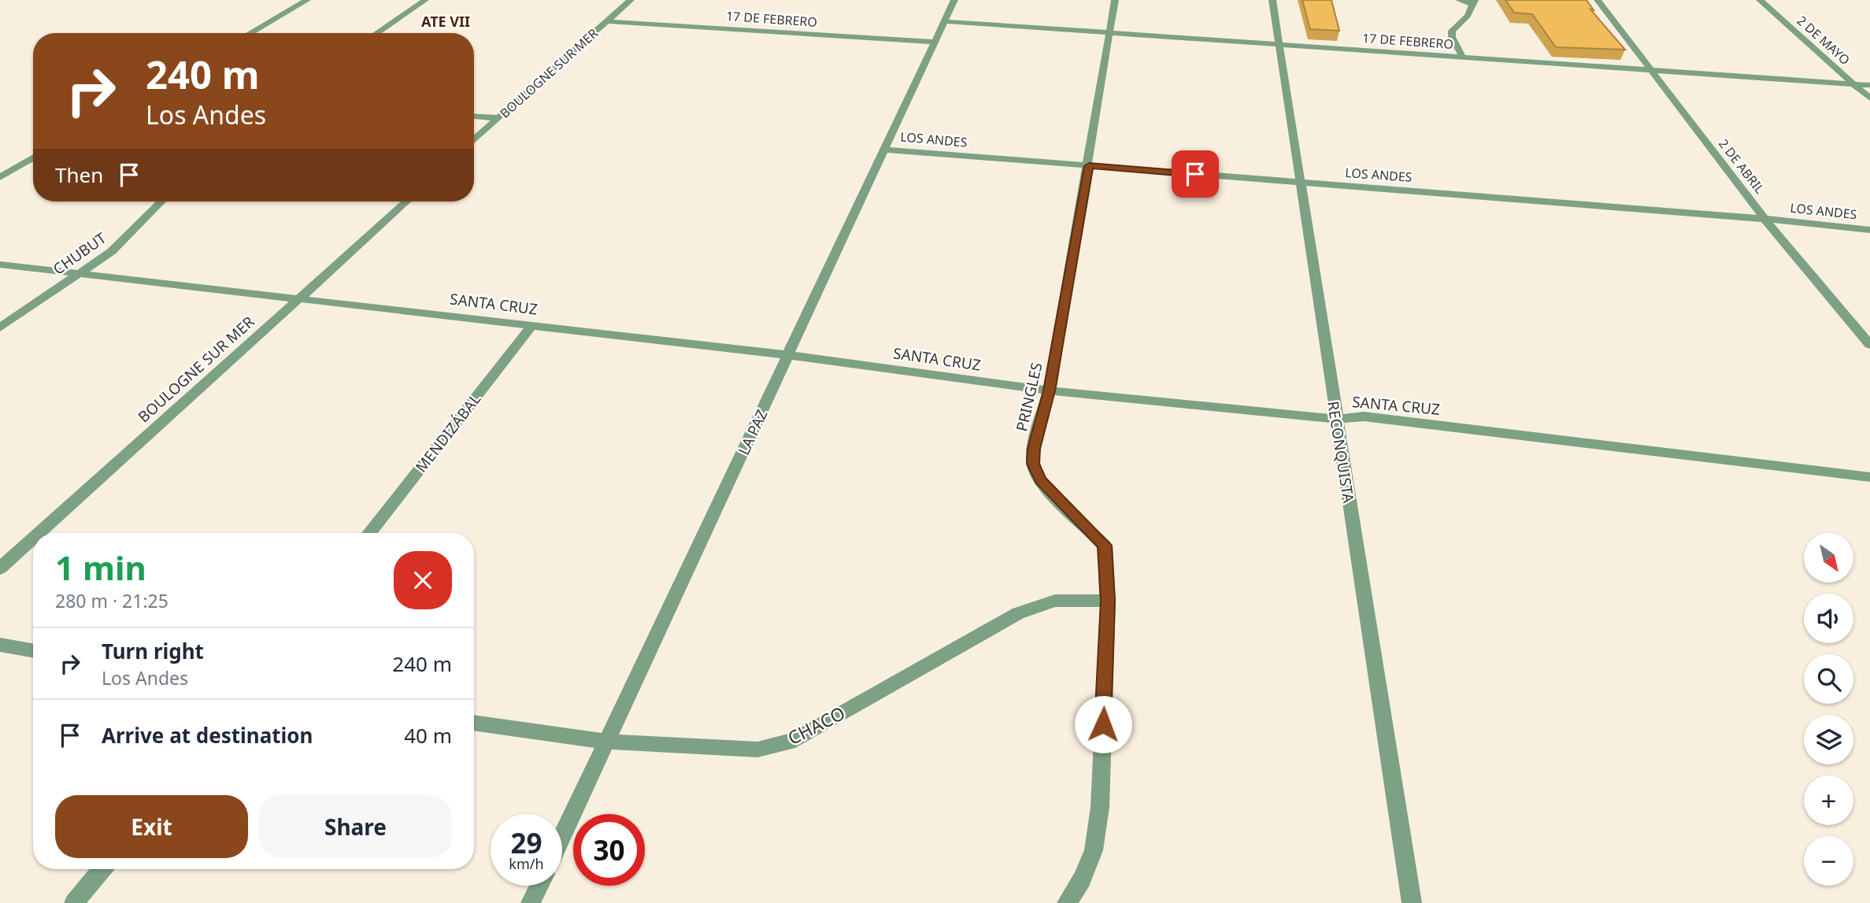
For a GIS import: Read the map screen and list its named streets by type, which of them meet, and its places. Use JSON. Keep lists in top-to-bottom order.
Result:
{
  "streets": {
    "street": [
      "17 DE FEBRERO",
      "2 DE MAYO",
      "BOULOGNE SUR MER",
      "LOS ANDES",
      "2 DE ABRIL",
      "CHUBUT",
      "SANTA CRUZ",
      "PRINGLES",
      "LA PAZ",
      "MENDIZÁBAL",
      "RECONQUISTA",
      "CHACO"
    ]
  },
  "crossings": [
    ["17 DE FEBRERO", "2 DE MAYO"],
    ["17 DE FEBRERO", "BOULOGNE SUR MER"],
    ["17 DE FEBRERO", "2 DE ABRIL"],
    ["17 DE FEBRERO", "PRINGLES"],
    ["17 DE FEBRERO", "LA PAZ"],
    ["17 DE FEBRERO", "RECONQUISTA"],
    ["BOULOGNE SUR MER", "SANTA CRUZ"],
    ["LOS ANDES", "2 DE ABRIL"],
    ["LOS ANDES", "PRINGLES"],
    ["LOS ANDES", "LA PAZ"],
    ["LOS ANDES", "RECONQUISTA"],
    ["CHUBUT", "SANTA CRUZ"],
    ["SANTA CRUZ", "PRINGLES"],
    ["SANTA CRUZ", "LA PAZ"],
    ["SANTA CRUZ", "MENDIZÁBAL"],
    ["SANTA CRUZ", "RECONQUISTA"],
    ["PRINGLES", "CHACO"],
    ["LA PAZ", "CHACO"]
  ],
  "districts": ["ATE VII"],
  "north": "bottom right",
  "page": {
    "turn": ["240 m", "Los Andes"],
    "then": "Then",
    "map_buttons": ["+", "−"],
    "heading": ["1 min", "280 m · 21:25"],
    "list": [
      {
        "name": "Turn right",
        "note": "Los Andes",
        "value": "240 m"
      },
      {
        "name": "Arrive at destination",
        "value": "40 m"
      }
    ],
    "buttons": ["Exit", "Share"],
    "speed": "29 km/h",
    "limit": "30"
  }
}
